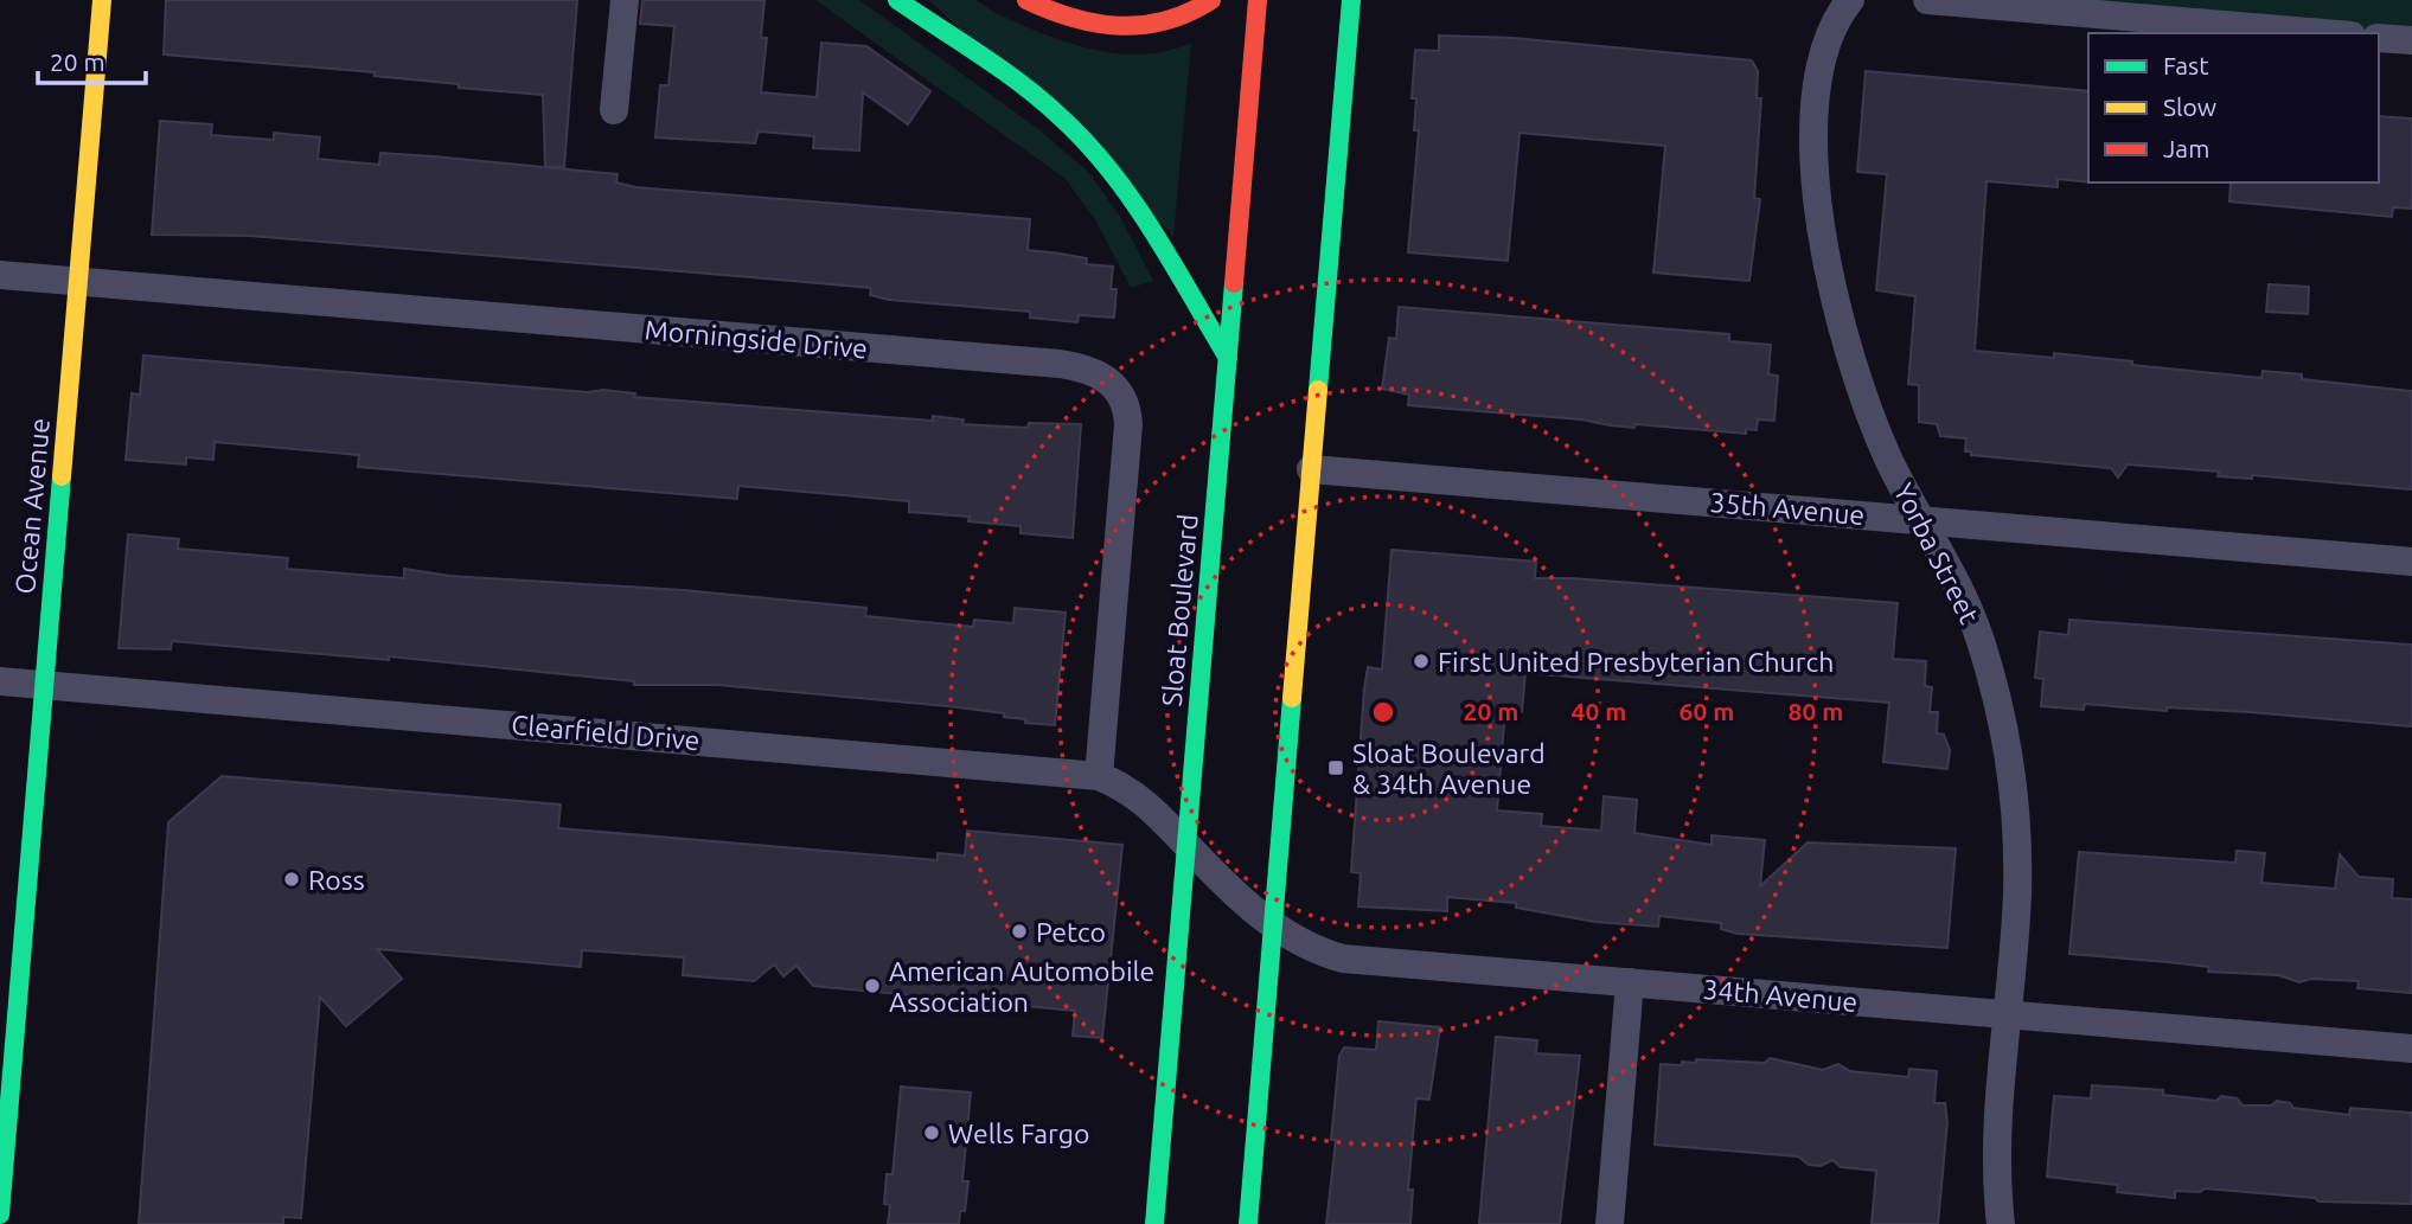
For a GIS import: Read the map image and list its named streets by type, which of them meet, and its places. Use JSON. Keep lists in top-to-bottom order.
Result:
{
  "streets": {
    "main road": ["Ocean Avenue", "Sloat Boulevard"],
    "street": [
      "Morningside Drive",
      "35th Avenue",
      "Yorba Street",
      "Clearfield Drive",
      "34th Avenue"
    ]
  },
  "crossings": [
    ["Morningside Drive", "Ocean Avenue"],
    ["Morningside Drive", "Clearfield Drive"],
    ["Ocean Avenue", "Clearfield Drive"],
    ["35th Avenue", "Yorba Street"],
    ["Yorba Street", "34th Avenue"],
    ["Sloat Boulevard", "Clearfield Drive"],
    ["Sloat Boulevard", "34th Avenue"],
    ["Clearfield Drive", "34th Avenue"]
  ],
  "places": {
    "other": [
      "First United Presbyterian Church",
      "Ross",
      "Petco",
      "American Automobile Association",
      "Wells Fargo"
    ],
    "transit": ["Sloat Boulevard & 34th Avenue"]
  },
  "legend": ["Fast", "Slow", "Jam"],
  "scale_bar": "20 m",
  "rings": [
    "20 m",
    "40 m",
    "60 m",
    "80 m"
  ]
}
